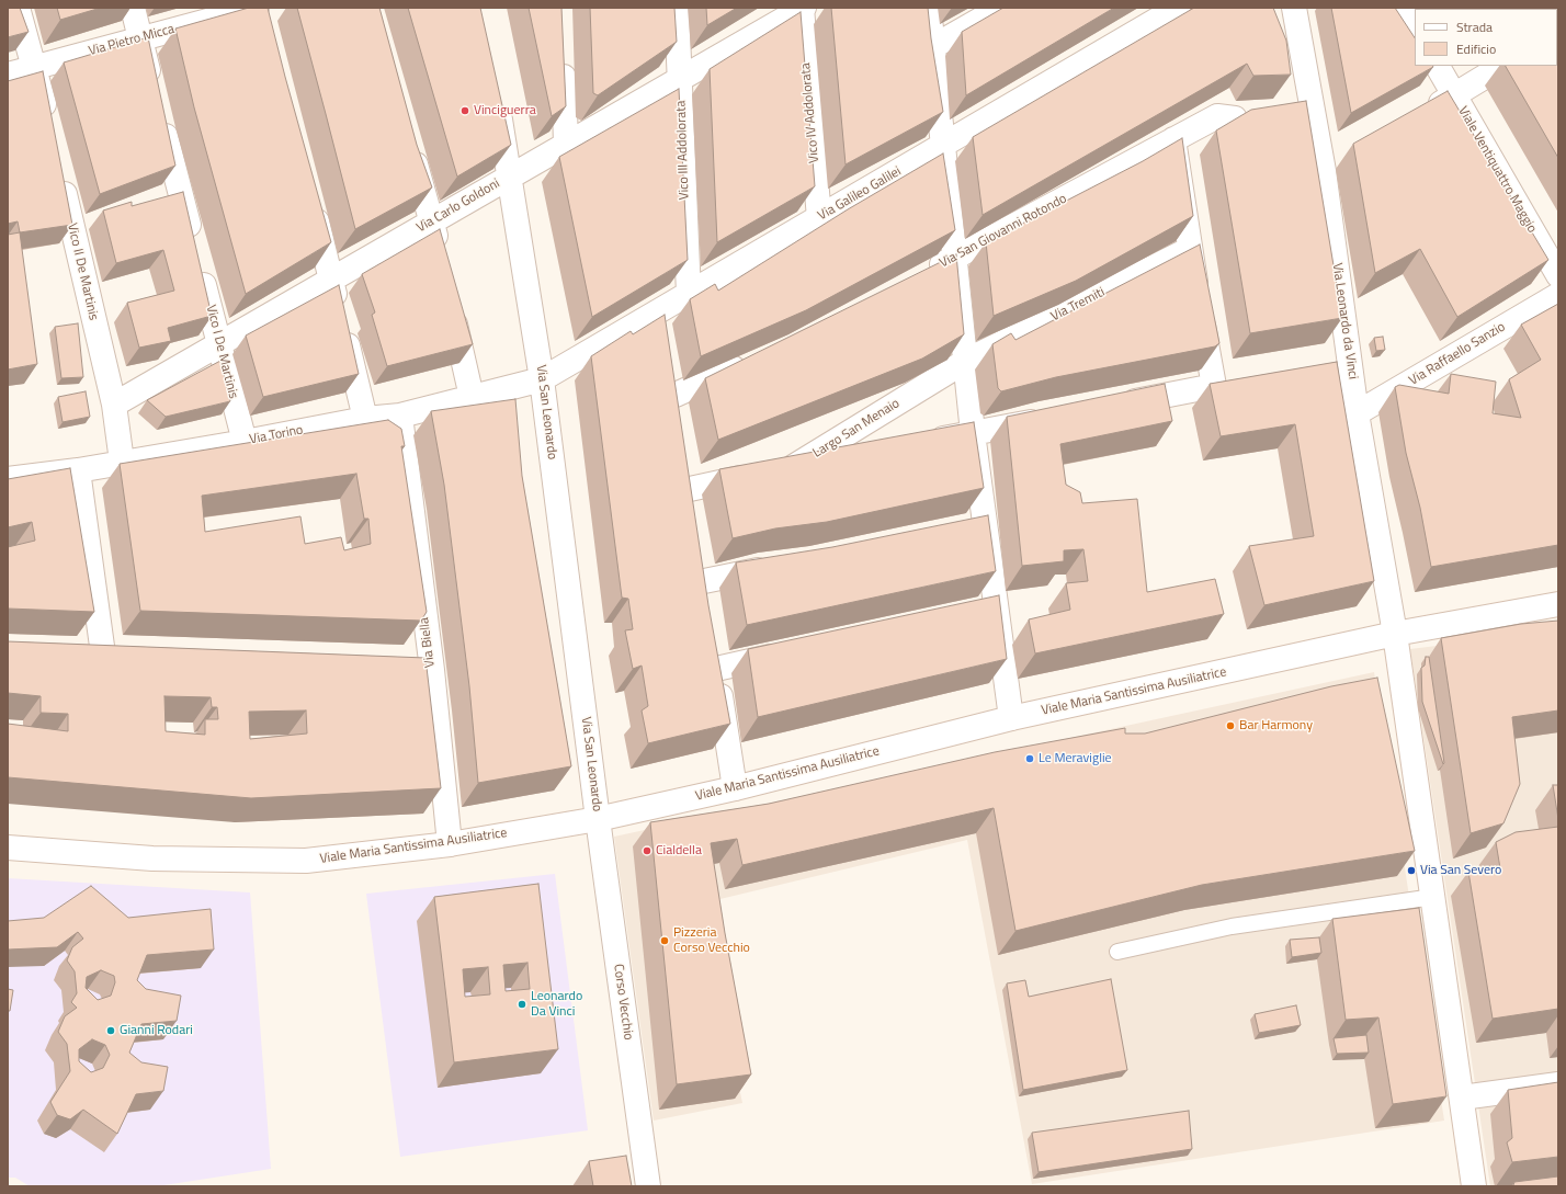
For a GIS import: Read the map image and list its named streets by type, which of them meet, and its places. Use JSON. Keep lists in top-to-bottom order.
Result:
{
  "streets": {
    "street": [
      "Via Pietro Micca",
      "Vico IV Addolorata",
      "Vico III Addolorata",
      "Viale Ventiquattro Maggio",
      "Via Galileo Galilei",
      "Via Carlo Goldoni",
      "Via San Giovanni Rotondo",
      "Vico II De Martinis",
      "Via Tremiti",
      "Via Leonardo da Vinci",
      "Vico I De Martinis",
      "Via Raffaello Sanzio",
      "Via San Leonardo",
      "Largo San Menaio",
      "Via Torino",
      "Via Biella",
      "Viale Maria Santissima Ausiliatrice",
      "Corso Vecchio"
    ]
  },
  "crossings": [
    ["Via Pietro Micca", "Vico I De Martinis"],
    ["Vico IV Addolorata", "Via Galileo Galilei"],
    ["Vico IV Addolorata", "Via Carlo Goldoni"],
    ["Vico III Addolorata", "Via Galileo Galilei"],
    ["Vico III Addolorata", "Via Carlo Goldoni"],
    ["Via Galileo Galilei", "Via San Leonardo"],
    ["Via Galileo Galilei", "Via Torino"],
    ["Via Carlo Goldoni", "Vico II De Martinis"],
    ["Via Carlo Goldoni", "Vico I De Martinis"],
    ["Via Carlo Goldoni", "Via San Leonardo"],
    ["Vico II De Martinis", "Via Torino"],
    ["Via Tremiti", "Largo San Menaio"],
    ["Via Leonardo da Vinci", "Via Raffaello Sanzio"],
    ["Via Leonardo da Vinci", "Viale Maria Santissima Ausiliatrice"],
    ["Vico I De Martinis", "Via Torino"],
    ["Via San Leonardo", "Via Torino"],
    ["Via San Leonardo", "Viale Maria Santissima Ausiliatrice"],
    ["Via San Leonardo", "Corso Vecchio"],
    ["Via Torino", "Via Biella"],
    ["Via Biella", "Viale Maria Santissima Ausiliatrice"],
    ["Viale Maria Santissima Ausiliatrice", "Corso Vecchio"]
  ],
  "places": [
    "Vinciguerra",
    "Bar Harmony",
    "Le Meraviglie",
    "Cialdella",
    "Via San Severo",
    "Pizzeria Corso Vecchio",
    "Leonardo Da Vinci",
    "Gianni Rodari"
  ],
  "legend": ["Strada", "Edificio"]
}
